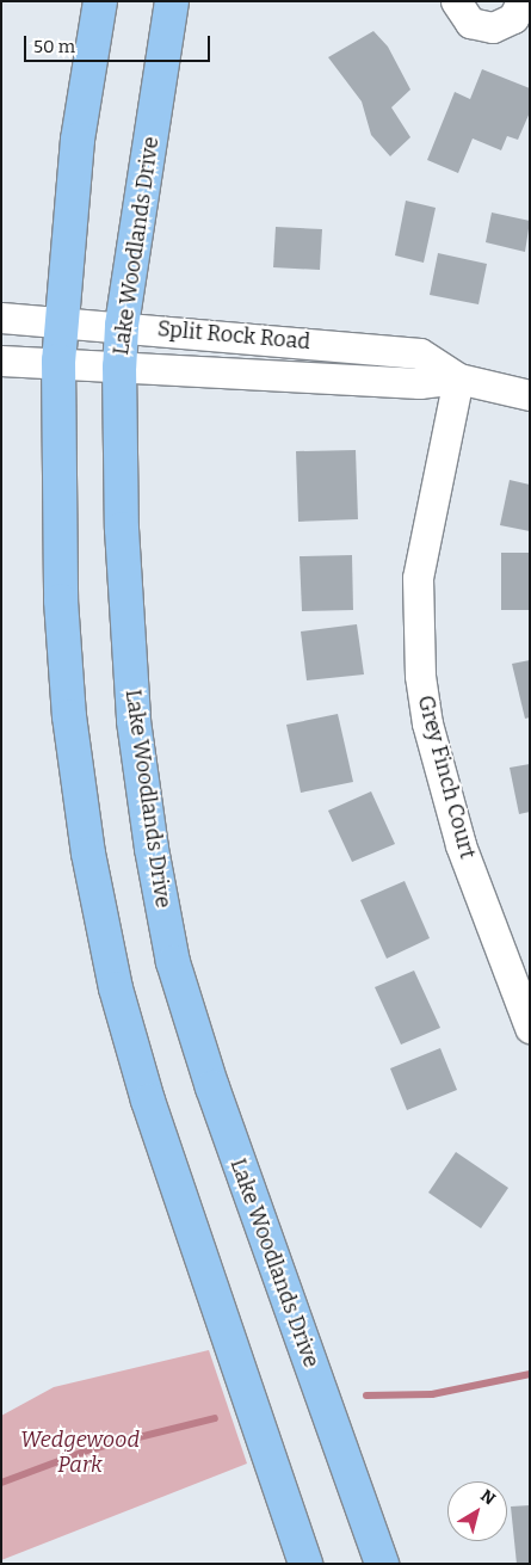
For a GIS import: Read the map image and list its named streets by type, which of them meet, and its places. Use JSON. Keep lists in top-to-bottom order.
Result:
{
  "streets": {
    "main road": ["Lake Woodlands Drive"],
    "street": ["Split Rock Road", "Grey Finch Court"]
  },
  "crossings": [
    ["Lake Woodlands Drive", "Split Rock Road"],
    ["Split Rock Road", "Grey Finch Court"]
  ],
  "parks": ["Wedgewood Park"],
  "scale_bar": "50 m",
  "north": "top right"
}
